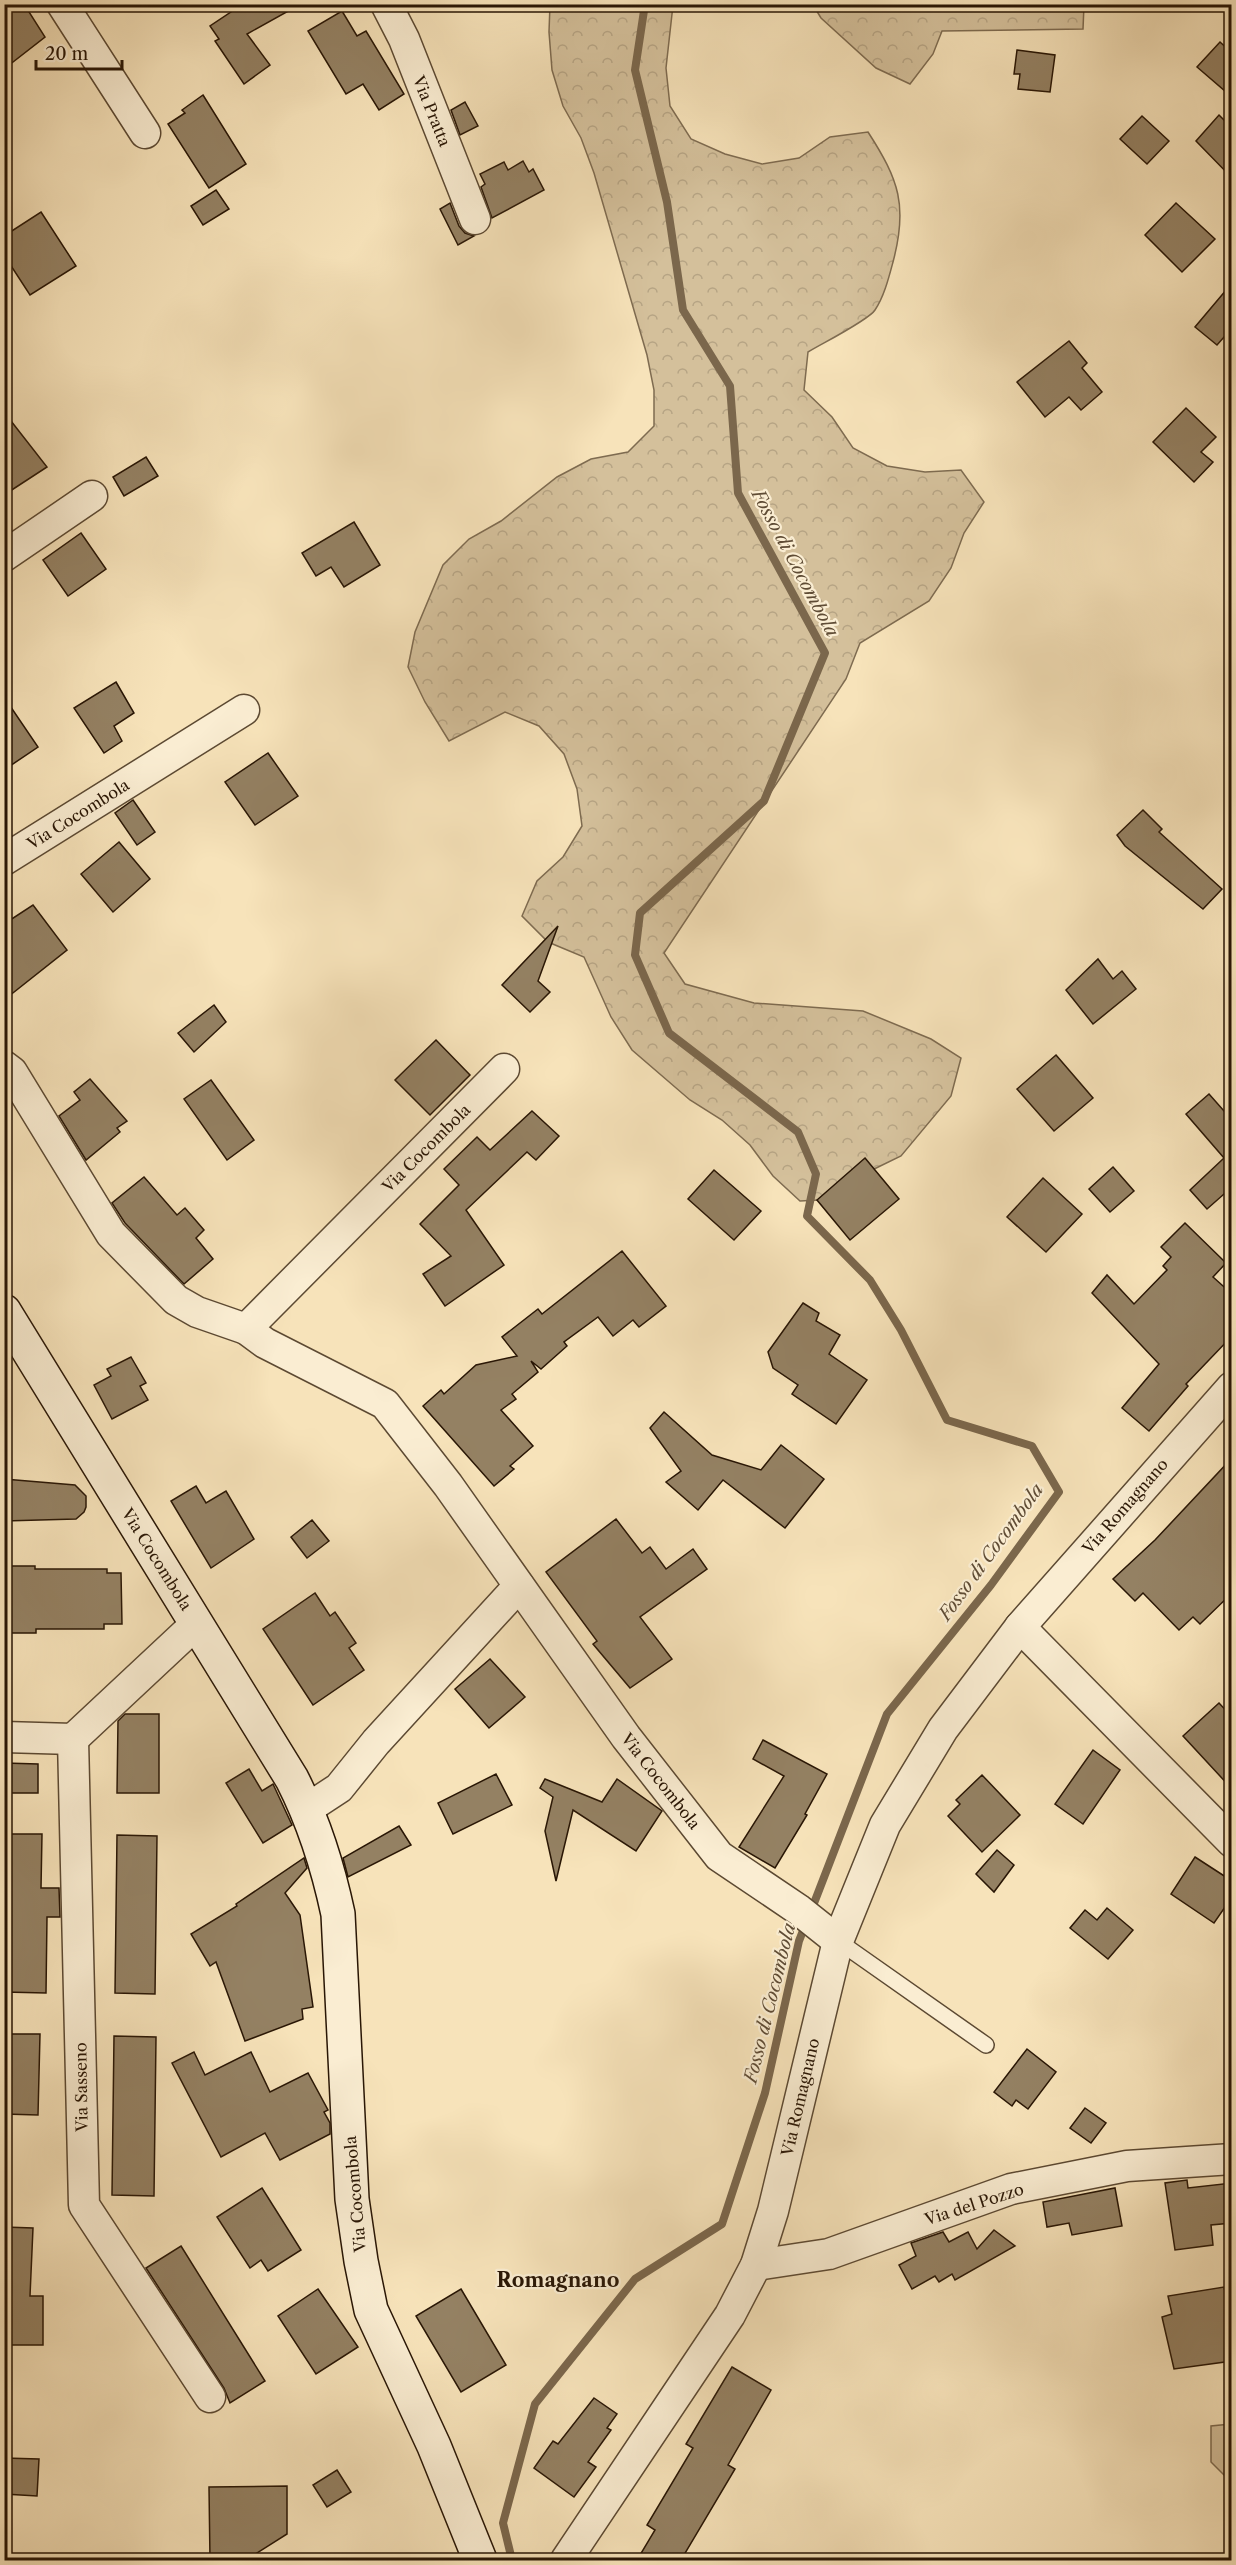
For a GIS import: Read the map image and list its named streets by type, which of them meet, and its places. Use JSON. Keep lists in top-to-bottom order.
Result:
{
  "streets": {
    "street": [
      "Via Pratta",
      "Via Cocombola",
      "Via Romagnano",
      "Via Sasseno",
      "Via del Pozzo"
    ]
  },
  "crossings": [
    ["Via Cocombola", "Via Romagnano"],
    ["Via Romagnano", "Via del Pozzo"]
  ],
  "districts": ["Romagnano"],
  "water": ["Fosso di Cocombola"],
  "scale_bar": "20 m"
}
